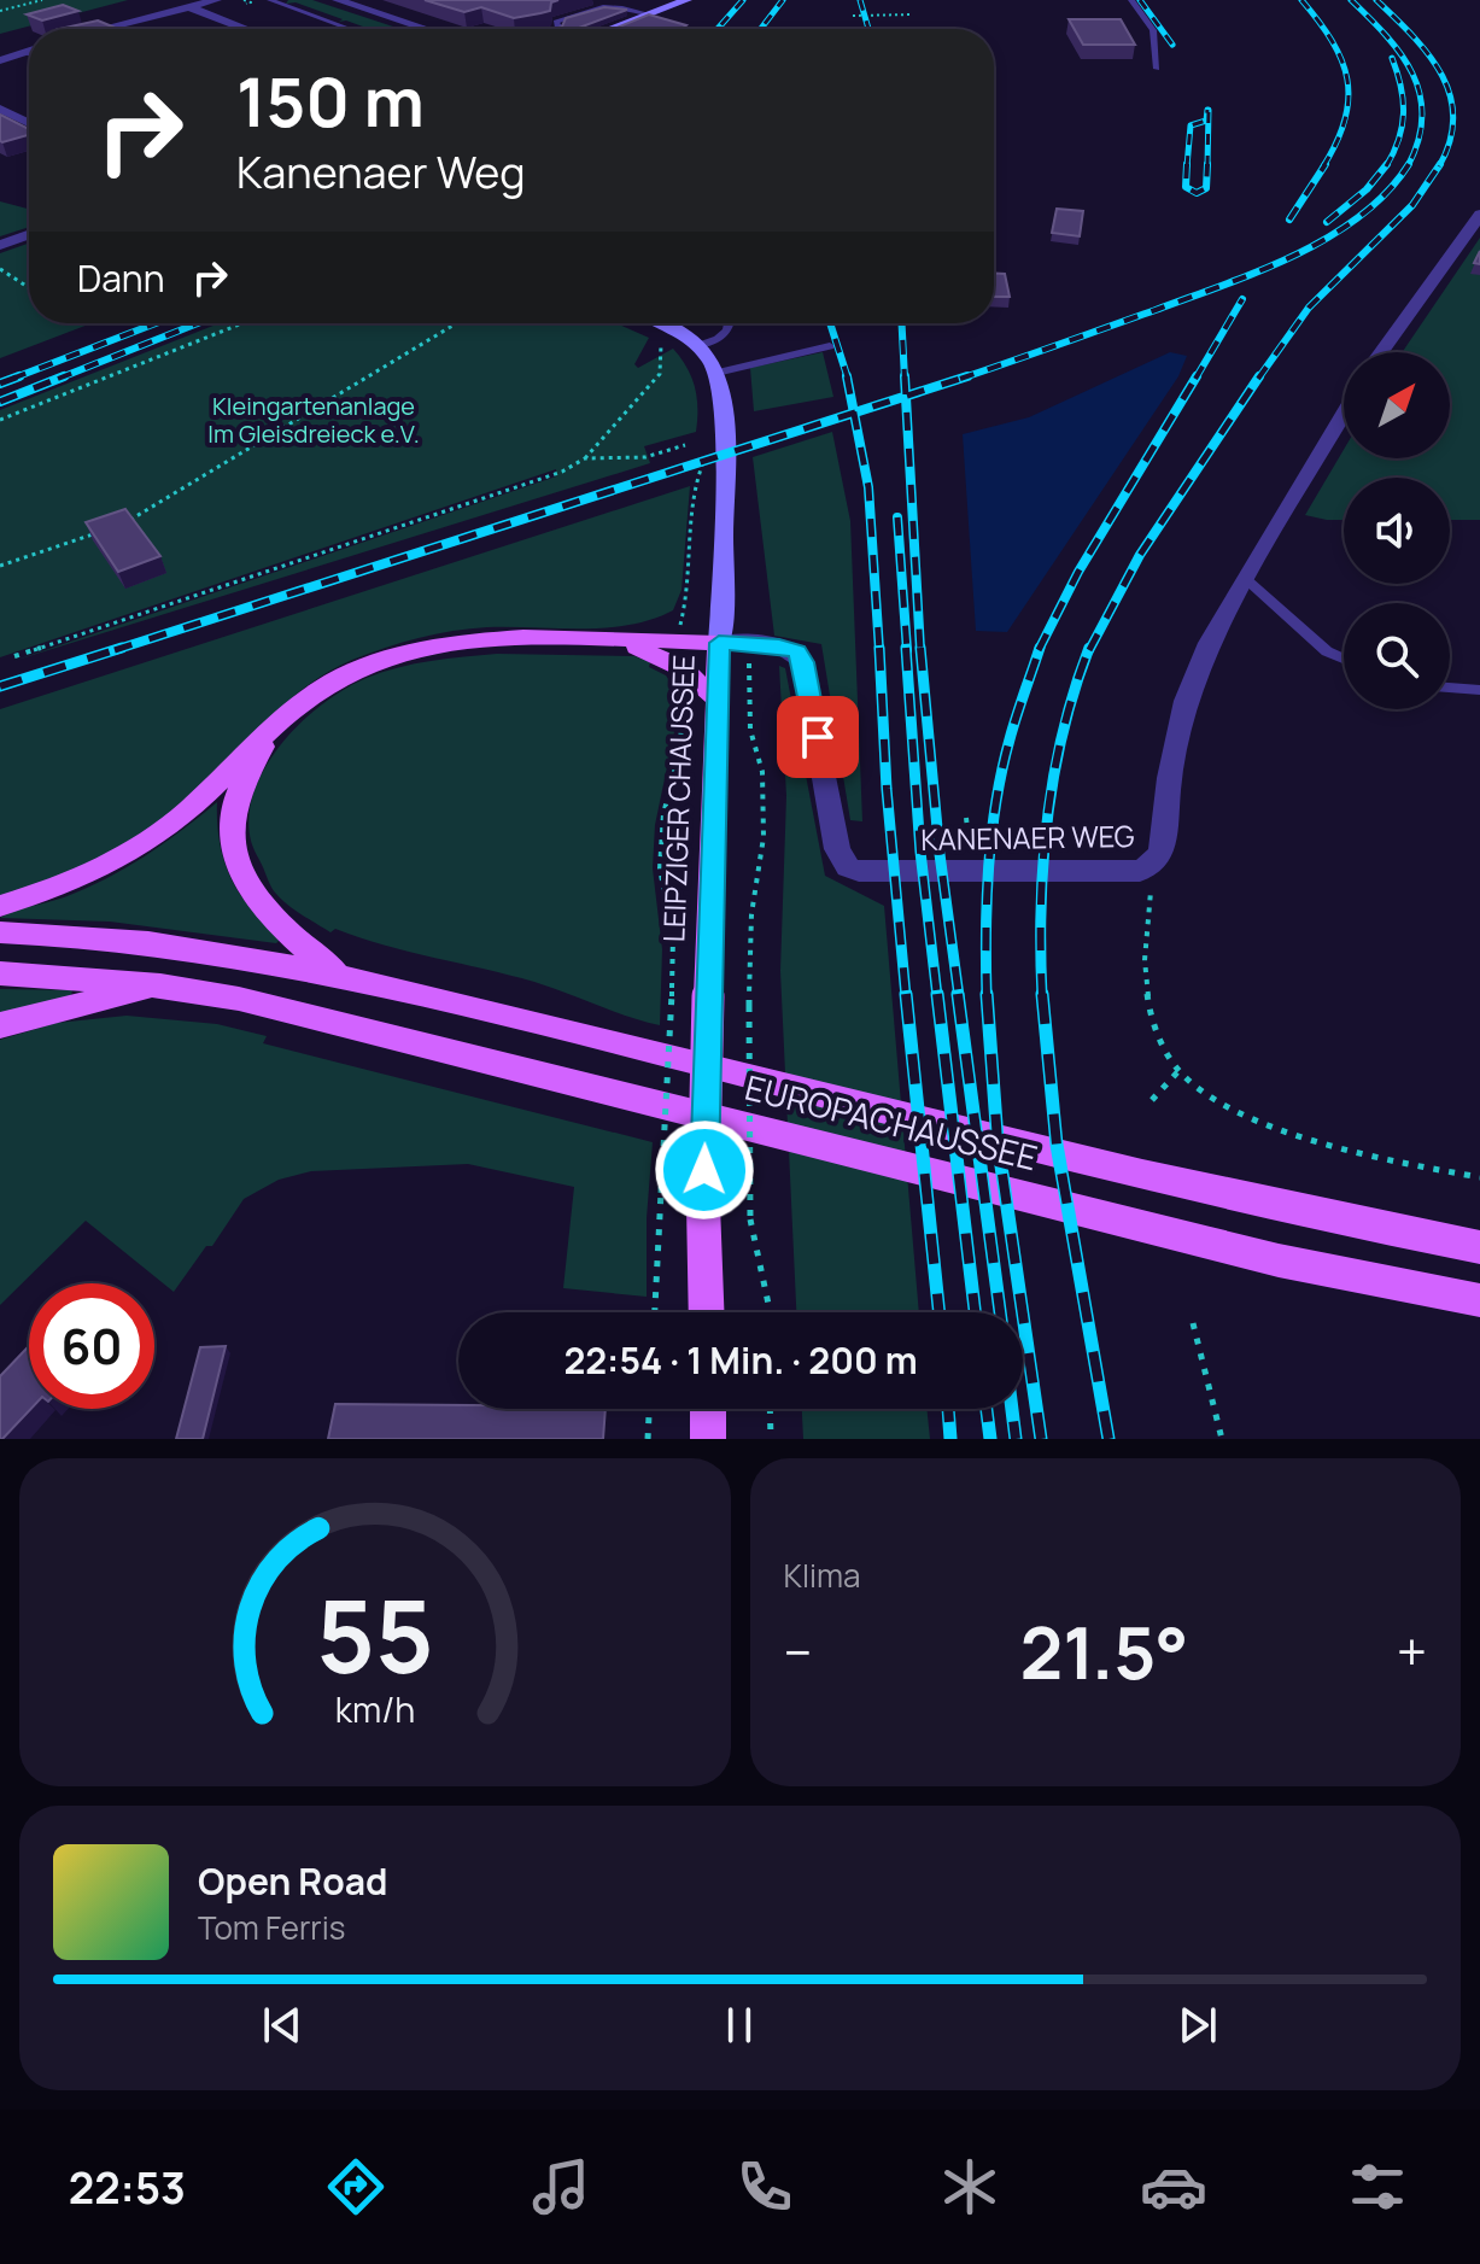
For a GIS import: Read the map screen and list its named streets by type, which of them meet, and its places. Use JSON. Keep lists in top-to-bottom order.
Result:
{
  "streets": {
    "main road": ["LEIPZIGER CHAUSSEE", "EUROPACHAUSSEE"],
    "street": ["KANENAER WEG"]
  },
  "crossings": [
    ["LEIPZIGER CHAUSSEE", "KANENAER WEG"]
  ],
  "parks": ["Kleingartenanlage Im Gleisdreieck e.V."],
  "north": "top right",
  "page": {
    "turn": ["150 m", "Kanenaer Weg"],
    "then": "Dann",
    "limit": "60",
    "trip": "22:54 · 1 Min. · 200 m",
    "tile": "Klima",
    "heat": ["−", "21.5°", "+"],
    "song": ["Open Road", "Tom Ferris"],
    "tabs": "22:53",
    "gauge": ["55", "km/h"]
  }
}
